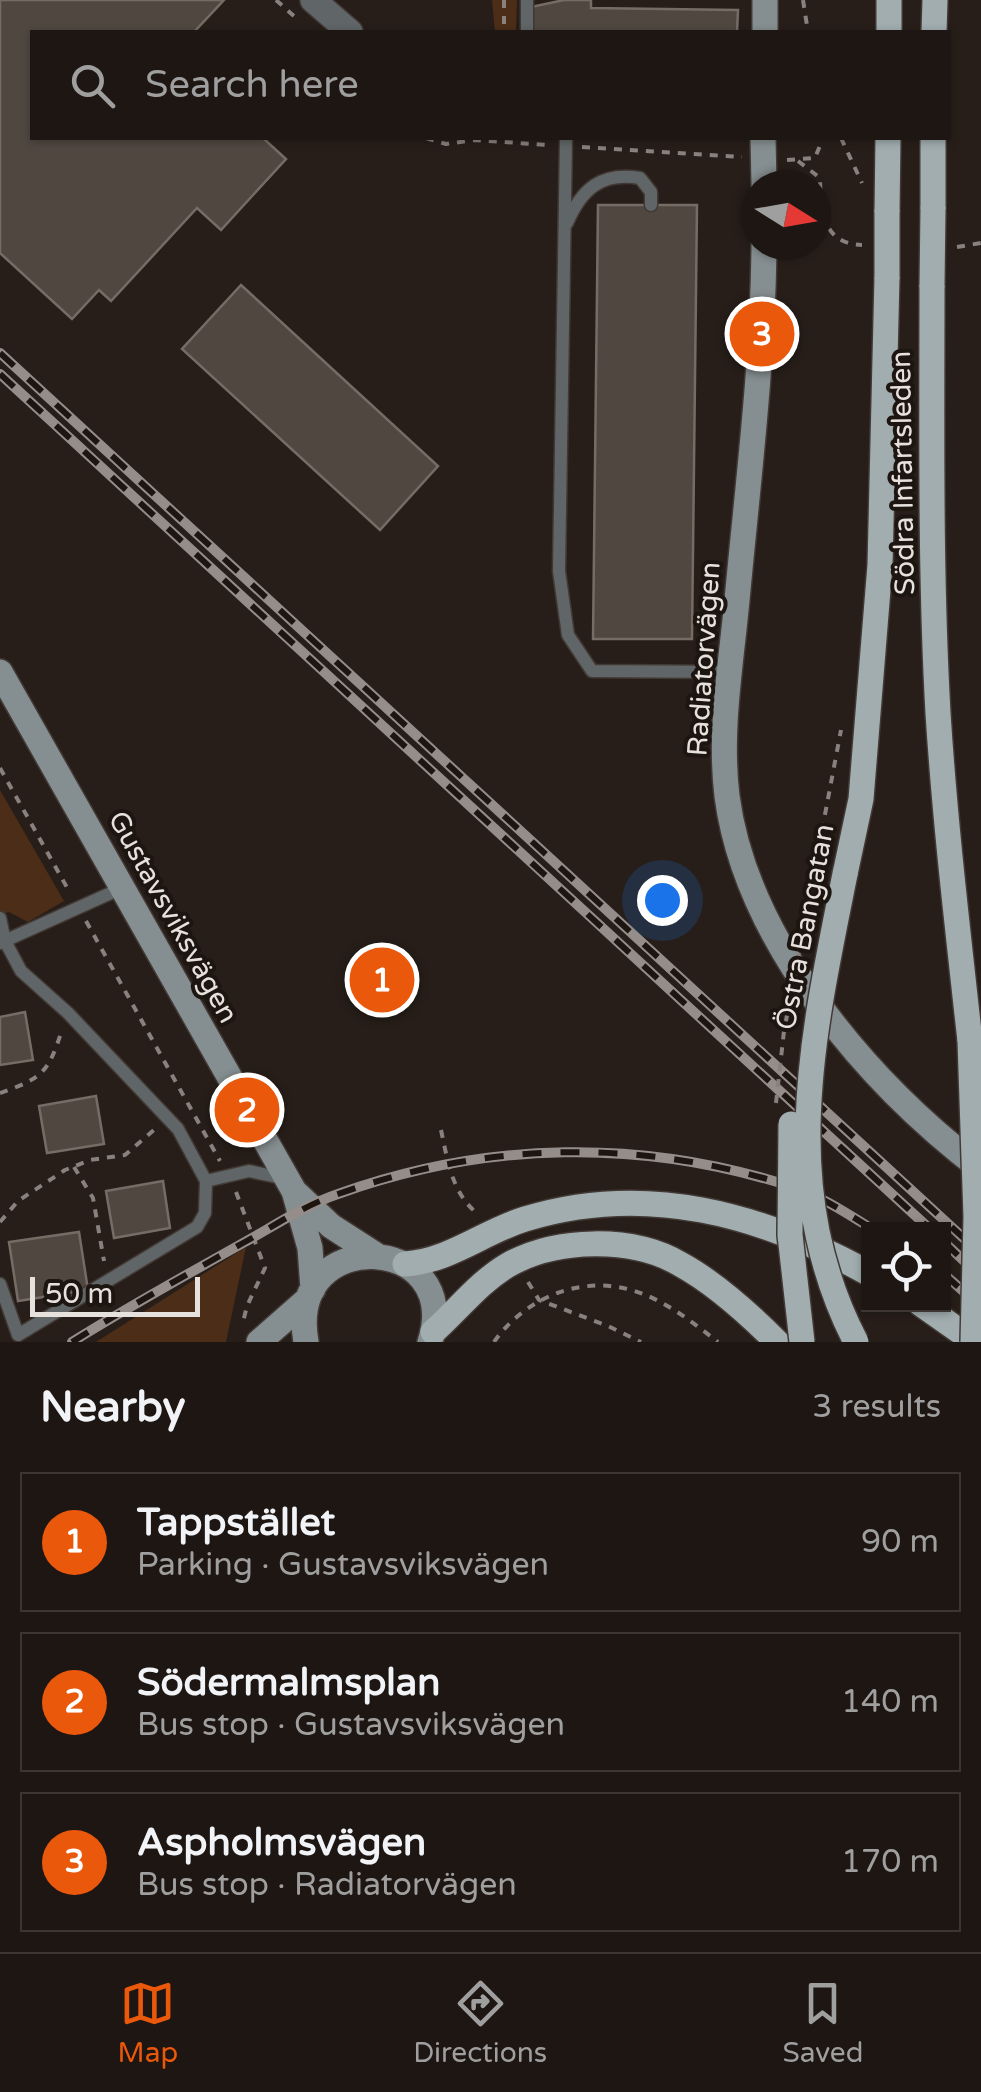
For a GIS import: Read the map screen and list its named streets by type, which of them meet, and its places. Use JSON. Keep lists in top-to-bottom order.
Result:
{
  "streets": {
    "main road": ["Södra Infartsleden", "Östra Bangatan"],
    "street": ["Radiatorvägen", "Gustavsviksvägen"]
  },
  "scale_bar": "50 m",
  "north": "right",
  "page": {
    "search": "Search here",
    "pins": ["3", "1", "2"],
    "scale": "50 m",
    "heading": ["Nearby", "3 results"],
    "list": [
      {
        "mark": "1",
        "name": "Tappstället",
        "note": "Parking · Gustavsviksvägen",
        "value": "90 m"
      },
      {
        "mark": "2",
        "name": "Södermalmsplan",
        "note": "Bus stop · Gustavsviksvägen",
        "value": "140 m"
      },
      {
        "mark": "3",
        "name": "Aspholmsvägen",
        "note": "Bus stop · Radiatorvägen",
        "value": "170 m"
      }
    ],
    "nav": ["Map", "Directions", "Saved"]
  }
}
